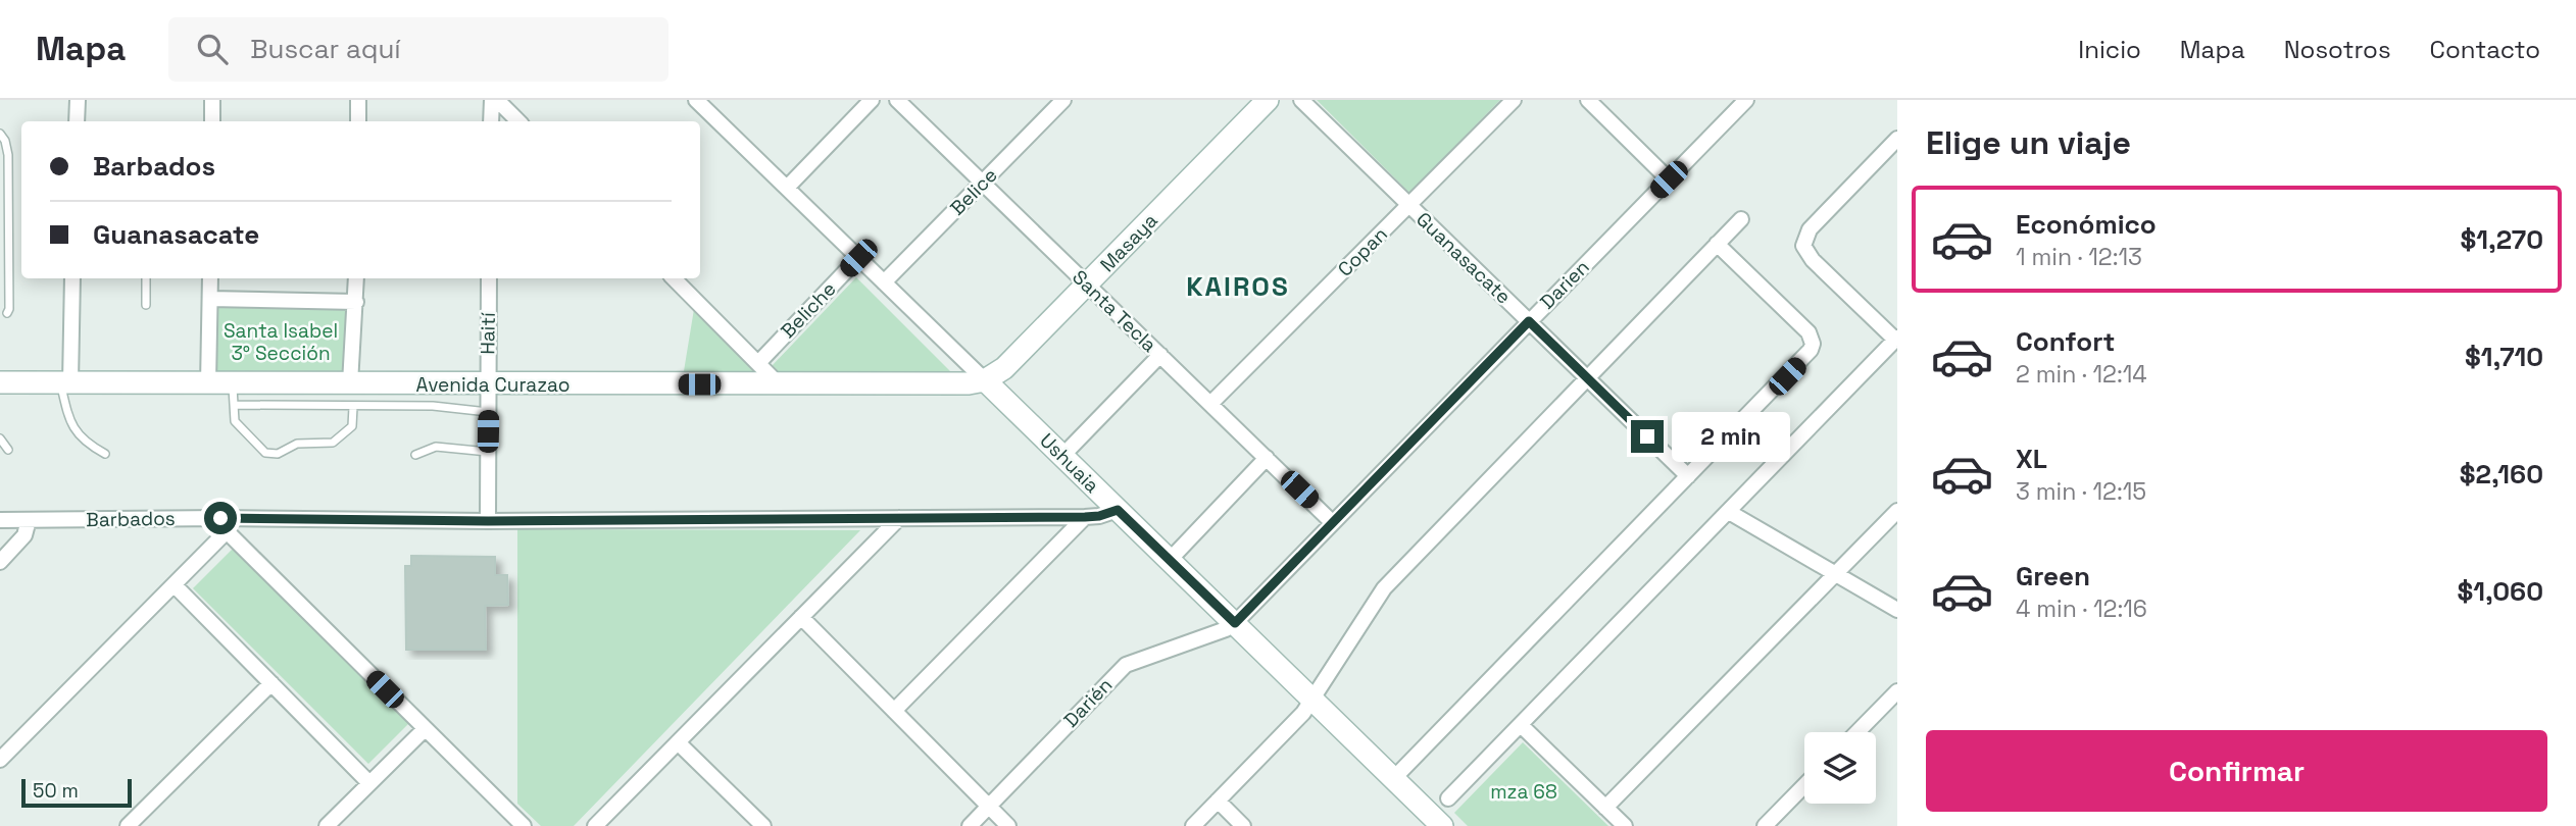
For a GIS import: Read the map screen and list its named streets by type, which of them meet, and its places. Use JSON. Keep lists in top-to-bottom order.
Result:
{
  "streets": {
    "street": [
      "Belice",
      "Masaya",
      "Copan",
      "Guanasacate",
      "Darien",
      "Beliche",
      "Santa Tecla",
      "Haití",
      "Avenida Curazao",
      "Ushuaia",
      "Barbados",
      "Darién"
    ]
  },
  "crossings": [
    ["Belice", "Santa Tecla"],
    ["Belice", "Ushuaia"],
    ["Masaya", "Santa Tecla"],
    ["Masaya", "Avenida Curazao"],
    ["Masaya", "Ushuaia"],
    ["Copan", "Guanasacate"],
    ["Copan", "Santa Tecla"],
    ["Guanasacate", "Darien"],
    ["Darien", "Santa Tecla"],
    ["Darien", "Ushuaia"],
    ["Darien", "Darién"],
    ["Beliche", "Ushuaia"],
    ["Haití", "Avenida Curazao"],
    ["Haití", "Barbados"],
    ["Avenida Curazao", "Ushuaia"],
    ["Ushuaia", "Barbados"],
    ["Ushuaia", "Darién"]
  ],
  "districts": ["KAIROS"],
  "parks": ["Santa Isabel 3° Sección", "mza 68"],
  "scale_bar": "50 m",
  "page": {
    "header": "Mapa",
    "search": "Buscar aquí",
    "nav": [
      "Inicio",
      "Mapa",
      "Nosotros",
      "Contacto"
    ],
    "heading": "Elige un viaje",
    "banner": ["Barbados", "Guanasacate"],
    "list": [
      {
        "name": "Económico",
        "note": "1 min · 12:13",
        "value": "$1,270"
      },
      {
        "name": "Confort",
        "note": "2 min · 12:14",
        "value": "$1,710"
      },
      {
        "name": "XL",
        "note": "3 min · 12:15",
        "value": "$2,160"
      },
      {
        "name": "Green",
        "note": "4 min · 12:16",
        "value": "$1,060"
      }
    ],
    "bubble": "2 min",
    "buttons": "Confirmar",
    "scale": "50 m"
  }
}
